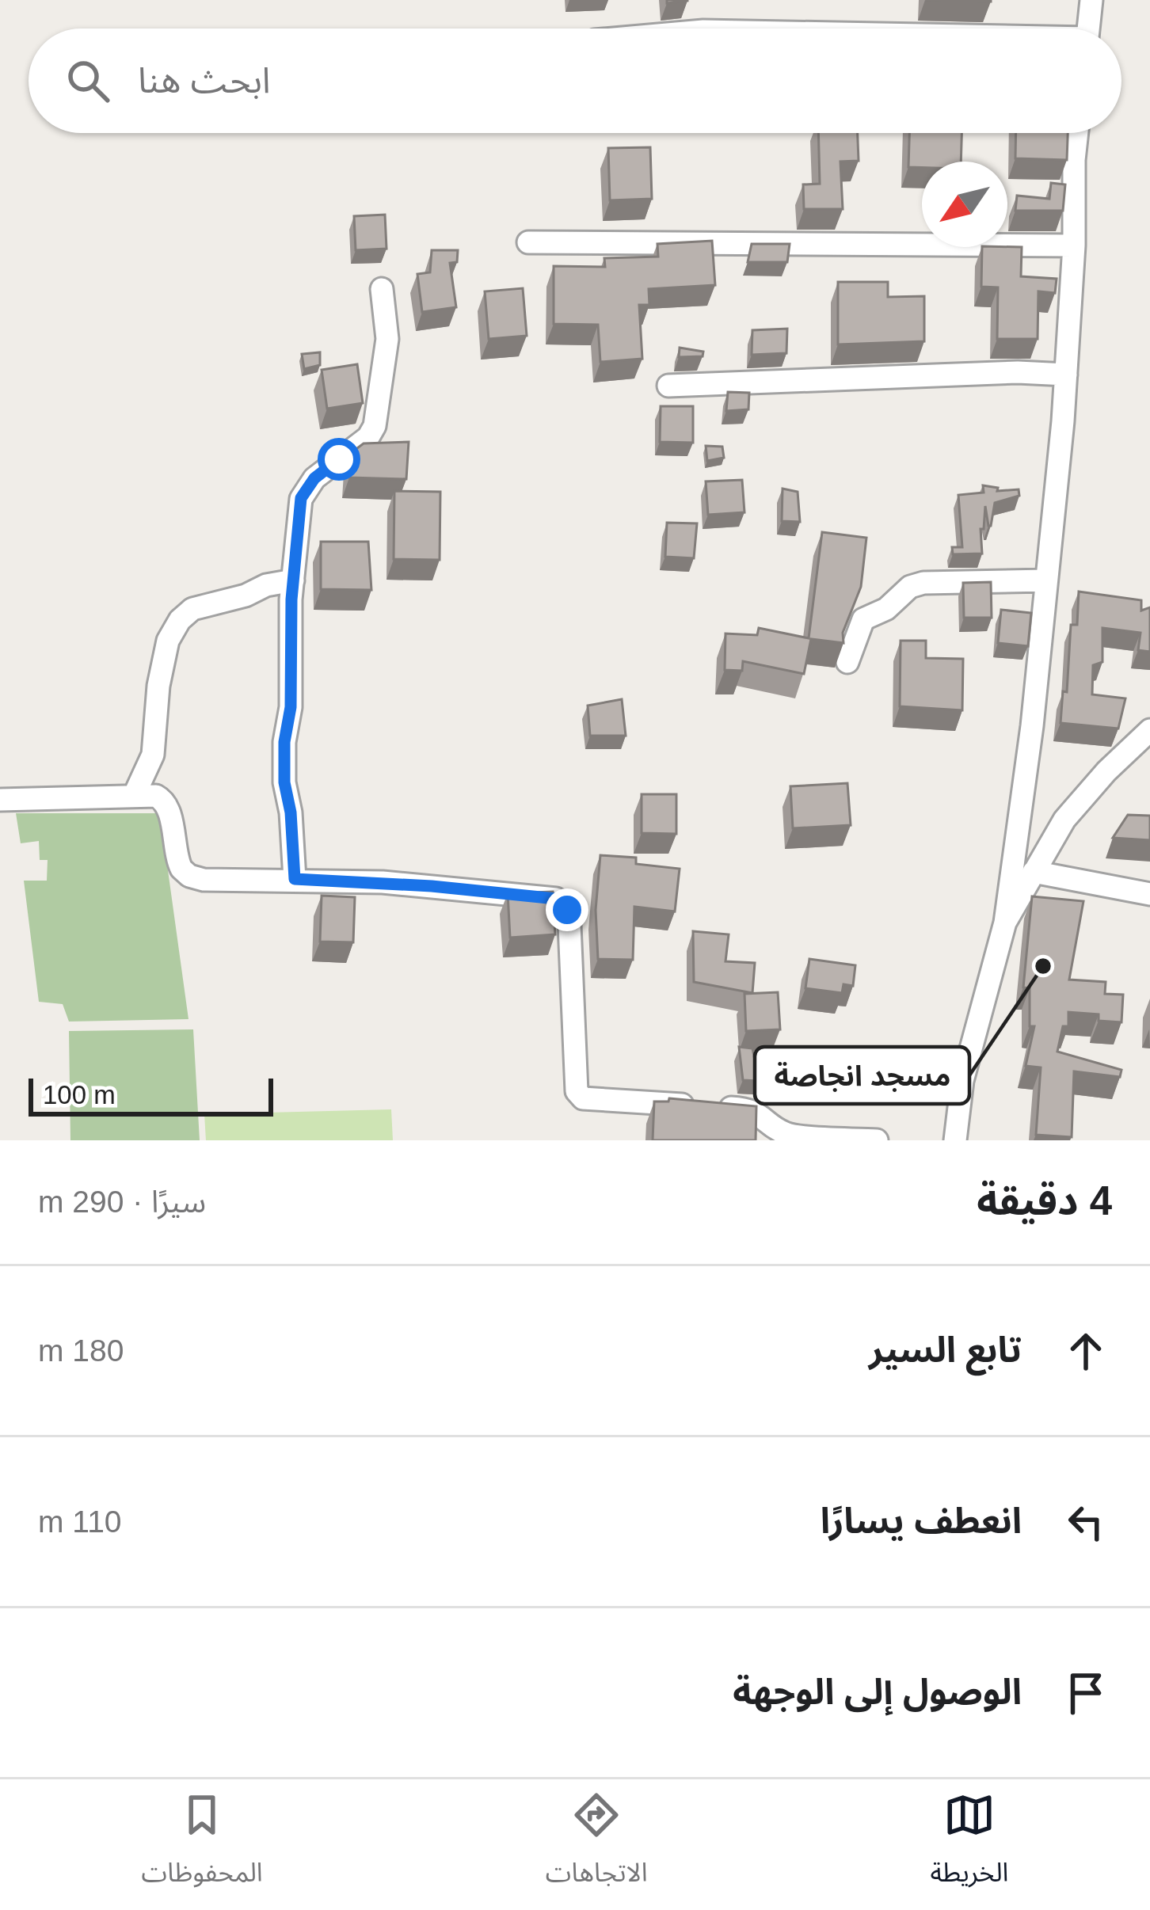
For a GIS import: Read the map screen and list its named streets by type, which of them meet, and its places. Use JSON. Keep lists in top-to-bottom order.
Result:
{
  "places": ["مسجد انجاصة"],
  "scale_bar": "100 m",
  "north": "bottom left",
  "page": {
    "search": "ابحث هنا",
    "scale": "100 m",
    "heading": ["4 دقيقة", "سيرًا · 290 m"],
    "list": [
      ["تابع السير", "180 m"],
      ["انعطف يسارًا", "110 m"],
      "الوصول إلى الوجهة"
    ],
    "nav": ["الخريطة", "الاتجاهات", "المحفوظات"]
  }
}
